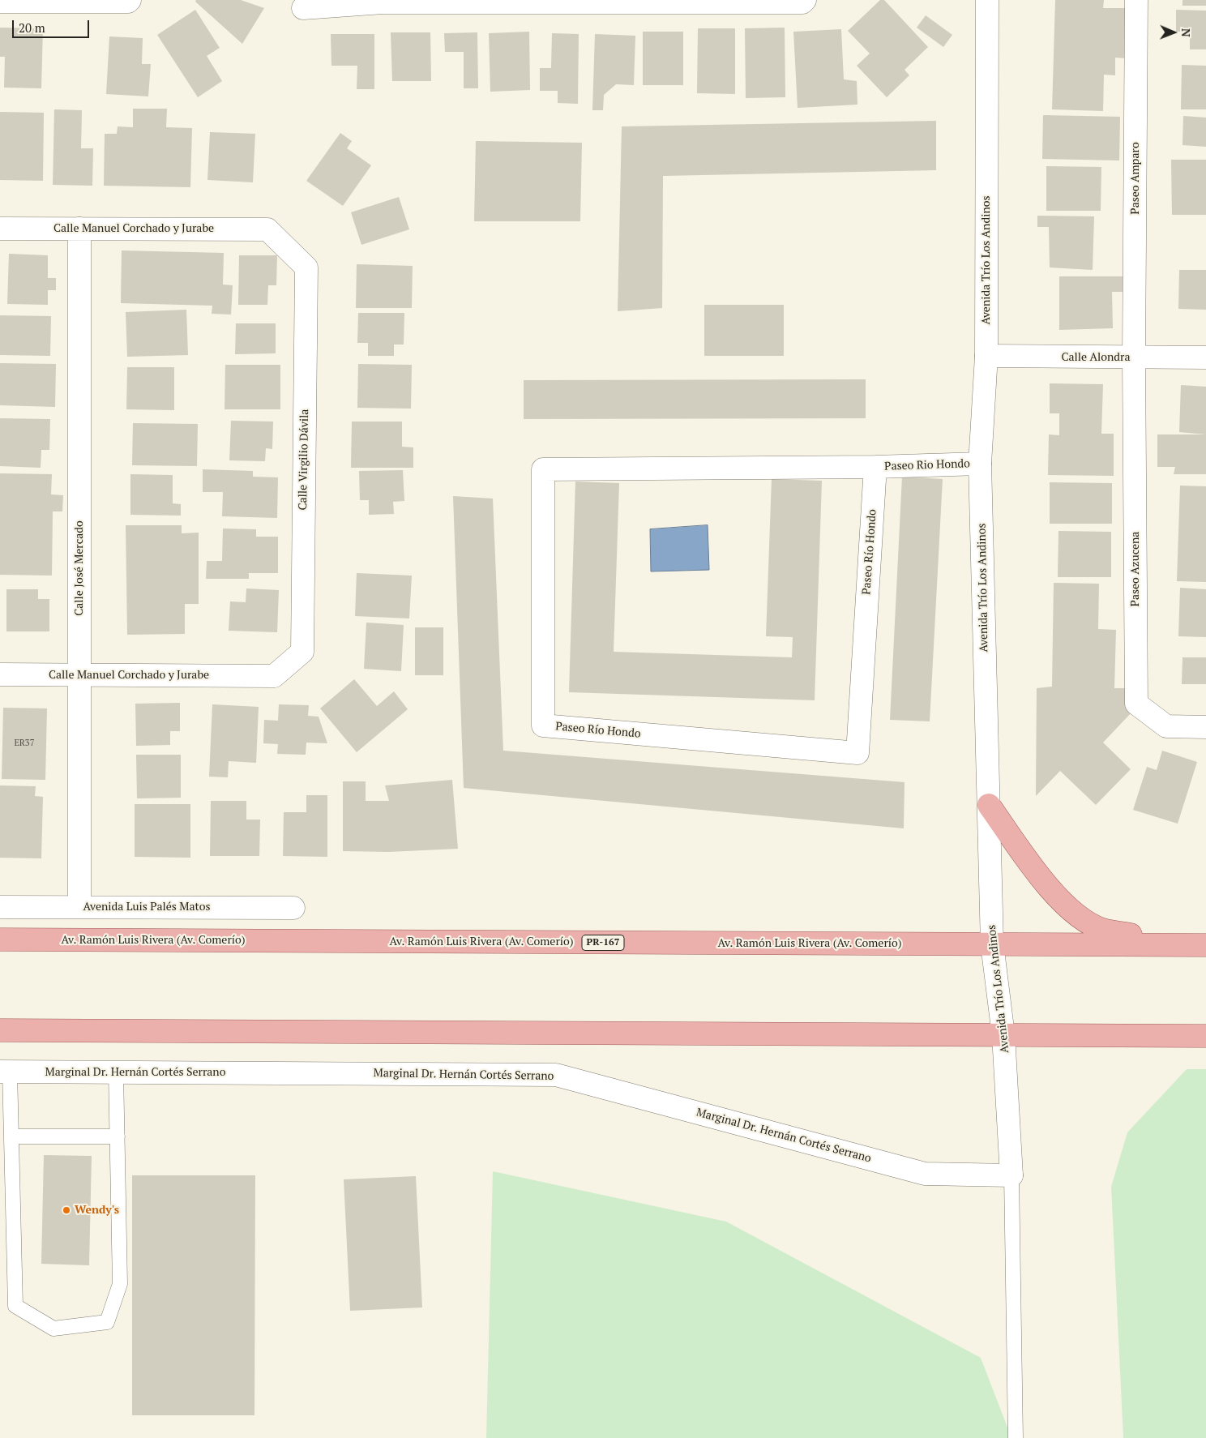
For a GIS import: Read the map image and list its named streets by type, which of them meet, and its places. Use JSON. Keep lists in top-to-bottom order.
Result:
{
  "streets": {
    "main road": ["Av. Ramón Luis Rivera (Av. Comerío)", "PR-167"],
    "street": [
      "Paseo Amparo",
      "Calle Manuel Corchado y Jurabe",
      "Avenida Trío Los Andinos",
      "Calle Alondra",
      "Calle Virgilio Dávila",
      "Paseo Rio Hondo",
      "Paseo Río Hondo",
      "Calle José Mercado",
      "Paseo Azucena",
      "Avenida Luis Palés Matos",
      "Marginal Dr. Hernán Cortés Serrano"
    ]
  },
  "crossings": [
    ["Paseo Amparo", "Calle Alondra"],
    ["Paseo Amparo", "Paseo Azucena"],
    ["Calle Manuel Corchado y Jurabe", "Calle Virgilio Dávila"],
    ["Calle Manuel Corchado y Jurabe", "Calle José Mercado"],
    ["Avenida Trío Los Andinos", "Calle Alondra"],
    ["Avenida Trío Los Andinos", "Paseo Rio Hondo"],
    ["Avenida Trío Los Andinos", "Av. Ramón Luis Rivera (Av. Comerío)"],
    ["Avenida Trío Los Andinos", "Marginal Dr. Hernán Cortés Serrano"],
    ["Calle Alondra", "Paseo Azucena"],
    ["Paseo Rio Hondo", "Paseo Río Hondo"],
    ["Calle José Mercado", "Avenida Luis Palés Matos"]
  ],
  "places": ["Wendy's"],
  "house_numbers": ["ER37"],
  "scale_bar": "20 m",
  "north": "right"
}
